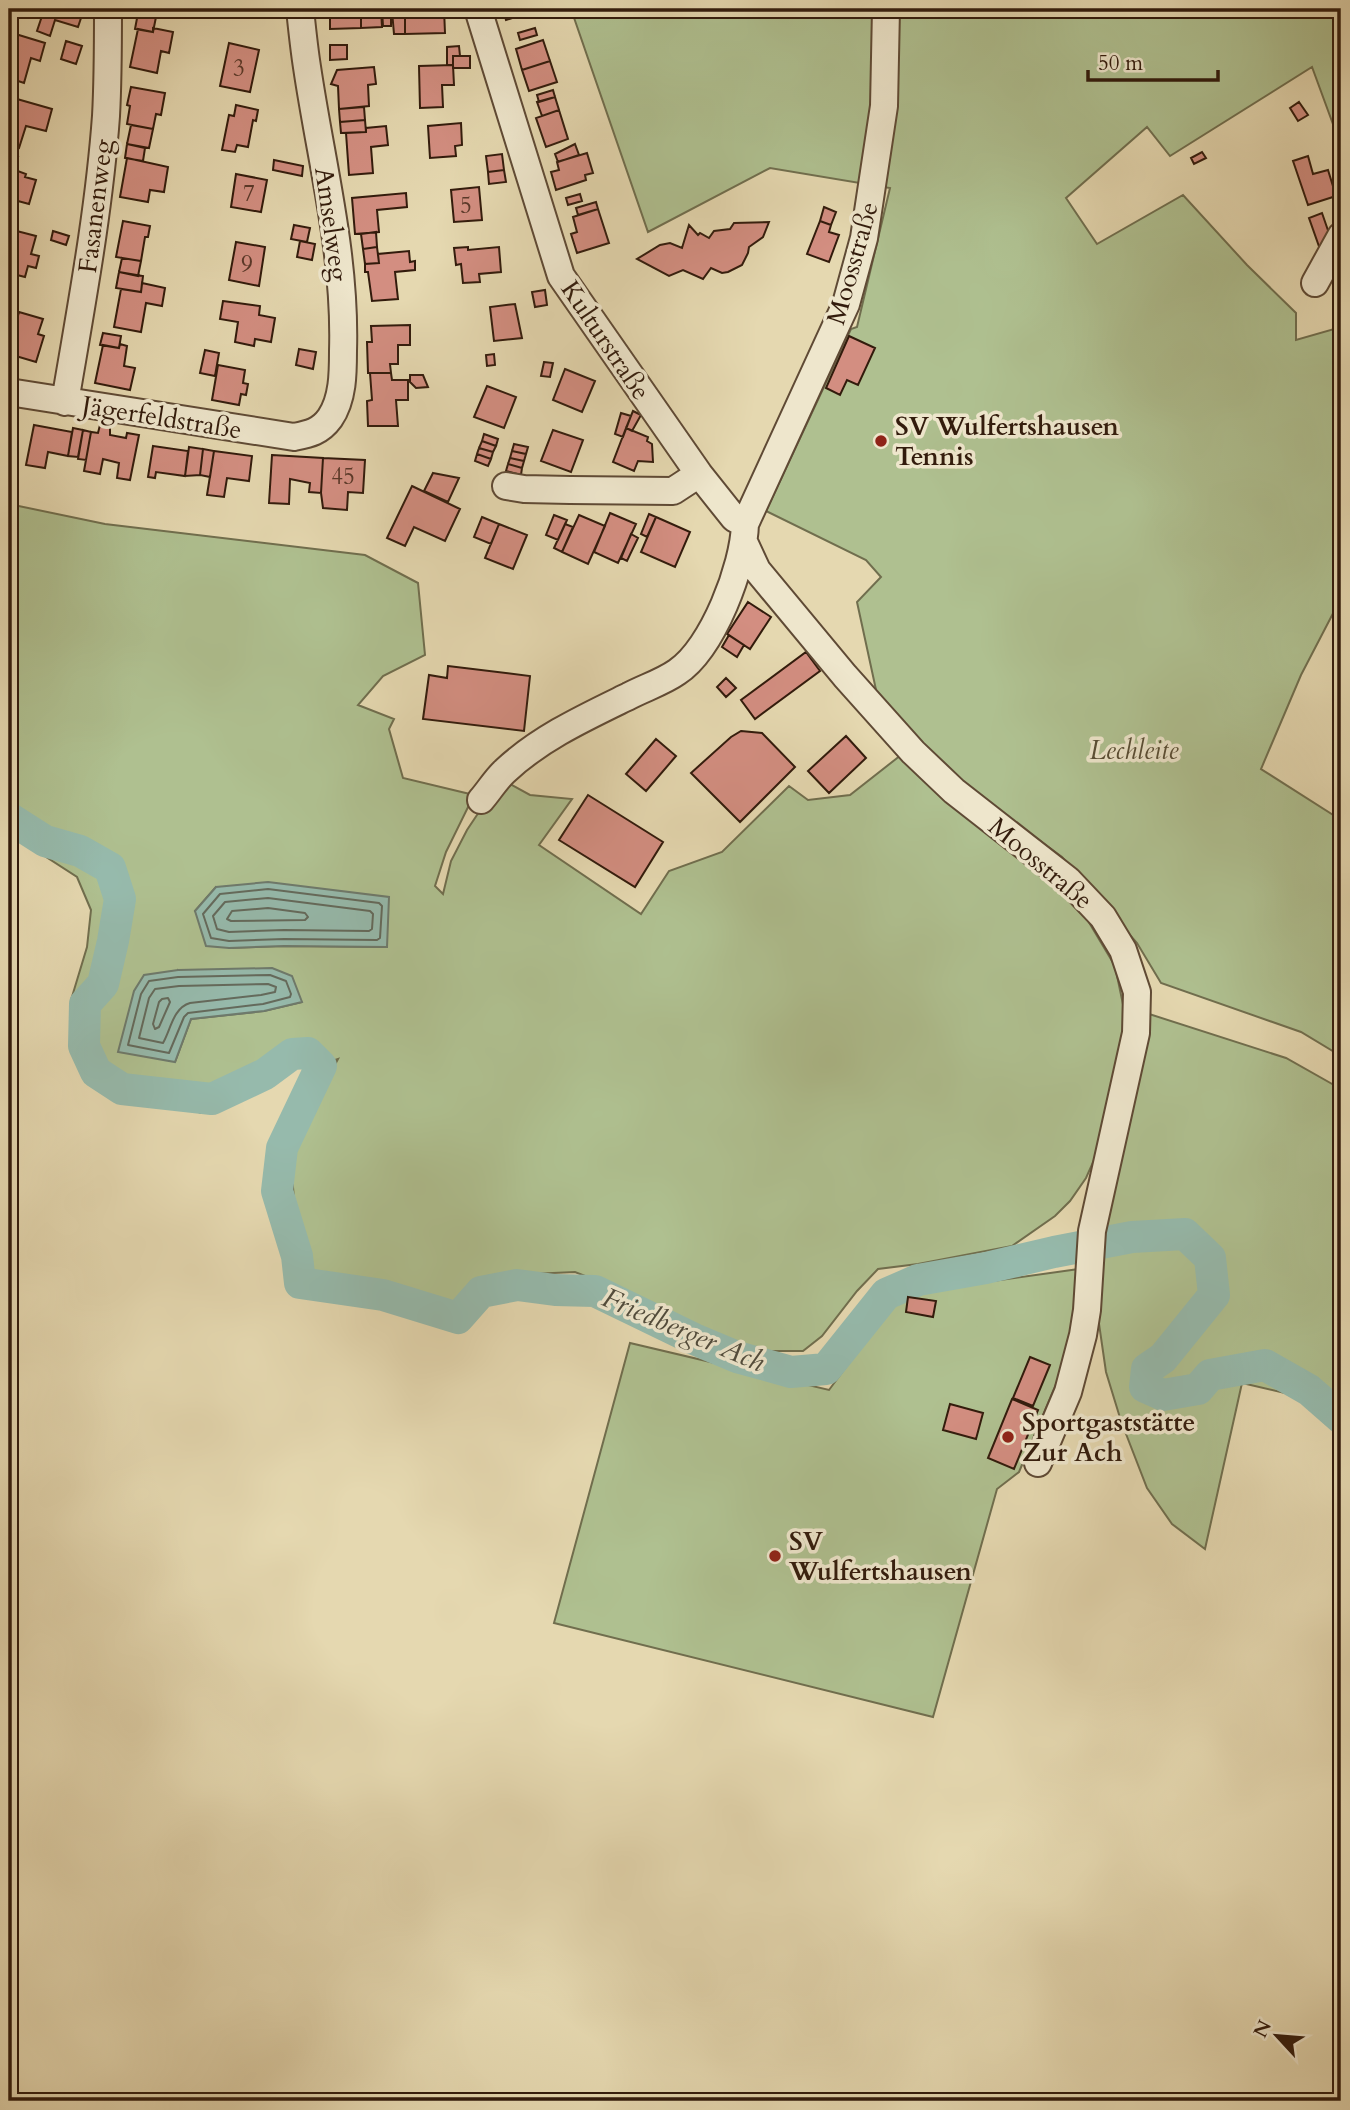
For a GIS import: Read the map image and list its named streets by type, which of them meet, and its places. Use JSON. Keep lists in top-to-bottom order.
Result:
{
  "streets": {
    "street": [
      "Fasanenweg",
      "Amselweg",
      "Moosstraße",
      "Kulturstraße",
      "Jägerfeldstraße"
    ]
  },
  "crossings": [
    ["Fasanenweg", "Jägerfeldstraße"],
    ["Amselweg", "Jägerfeldstraße"],
    ["Moosstraße", "Kulturstraße"]
  ],
  "water": ["Friedberger Ach"],
  "parks": ["Lechleite"],
  "places": ["SV Wulfertshausen Tennis", "Sportgaststätte Zur Ach", "SV Wulfertshausen"],
  "house_numbers": [
    "3",
    "7",
    "5",
    "9",
    "45"
  ],
  "scale_bar": "50 m",
  "north": "top left"
}
